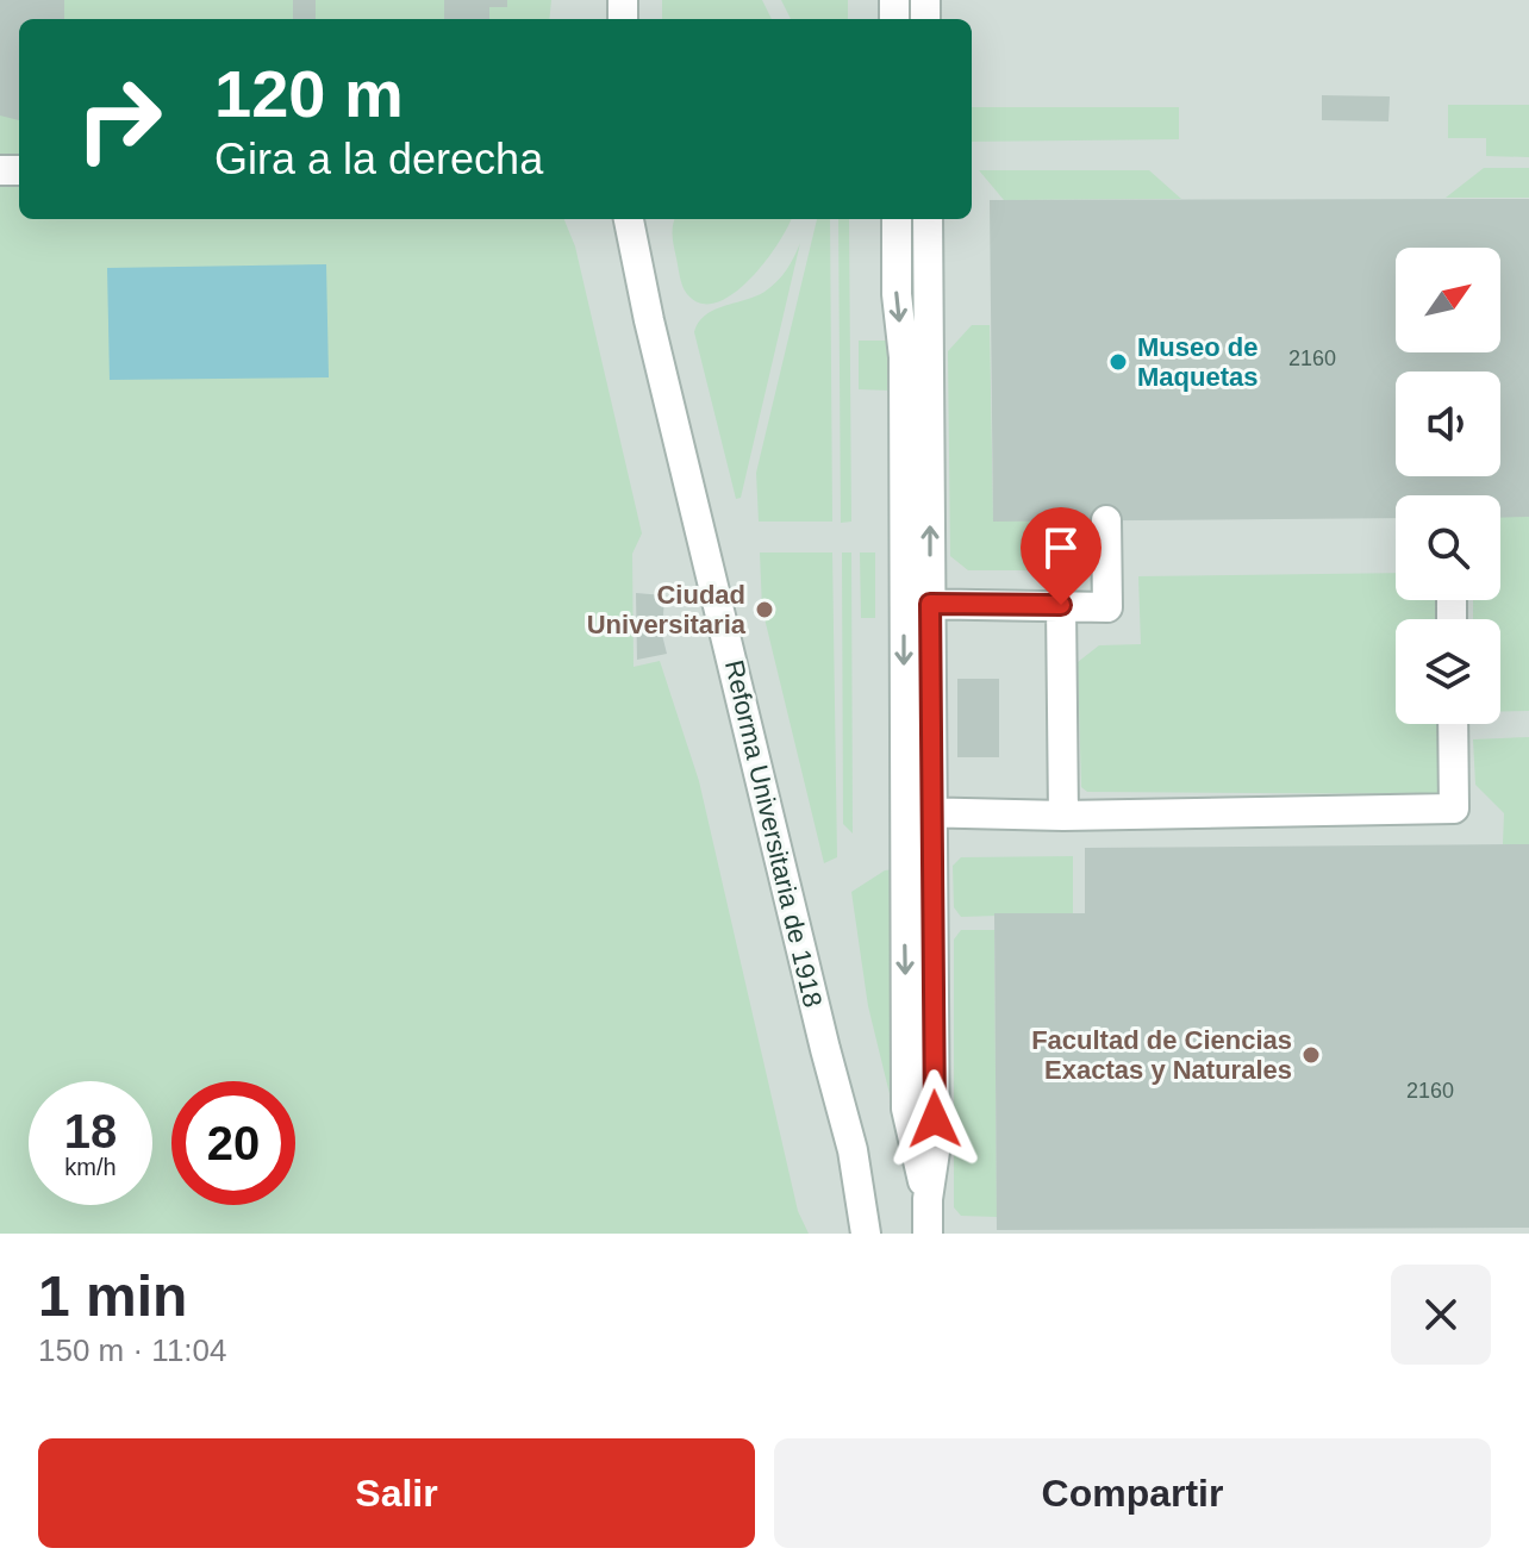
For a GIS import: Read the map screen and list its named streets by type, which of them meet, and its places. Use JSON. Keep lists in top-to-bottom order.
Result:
{
  "streets": {
    "lane": ["Reforma Universitaria de 1918"]
  },
  "places": ["Museo de Maquetas", "Ciudad Universitaria", "Facultad de Ciencias Exactas y Naturales"],
  "house_numbers": ["2160", "2160"],
  "north": "top right",
  "page": {
    "turn": ["120 m", "Gira a la derecha"],
    "speed": "18 km/h",
    "limit": "20",
    "heading": ["1 min", "150 m · 11:04"],
    "buttons": ["Salir", "Compartir"]
  }
}
